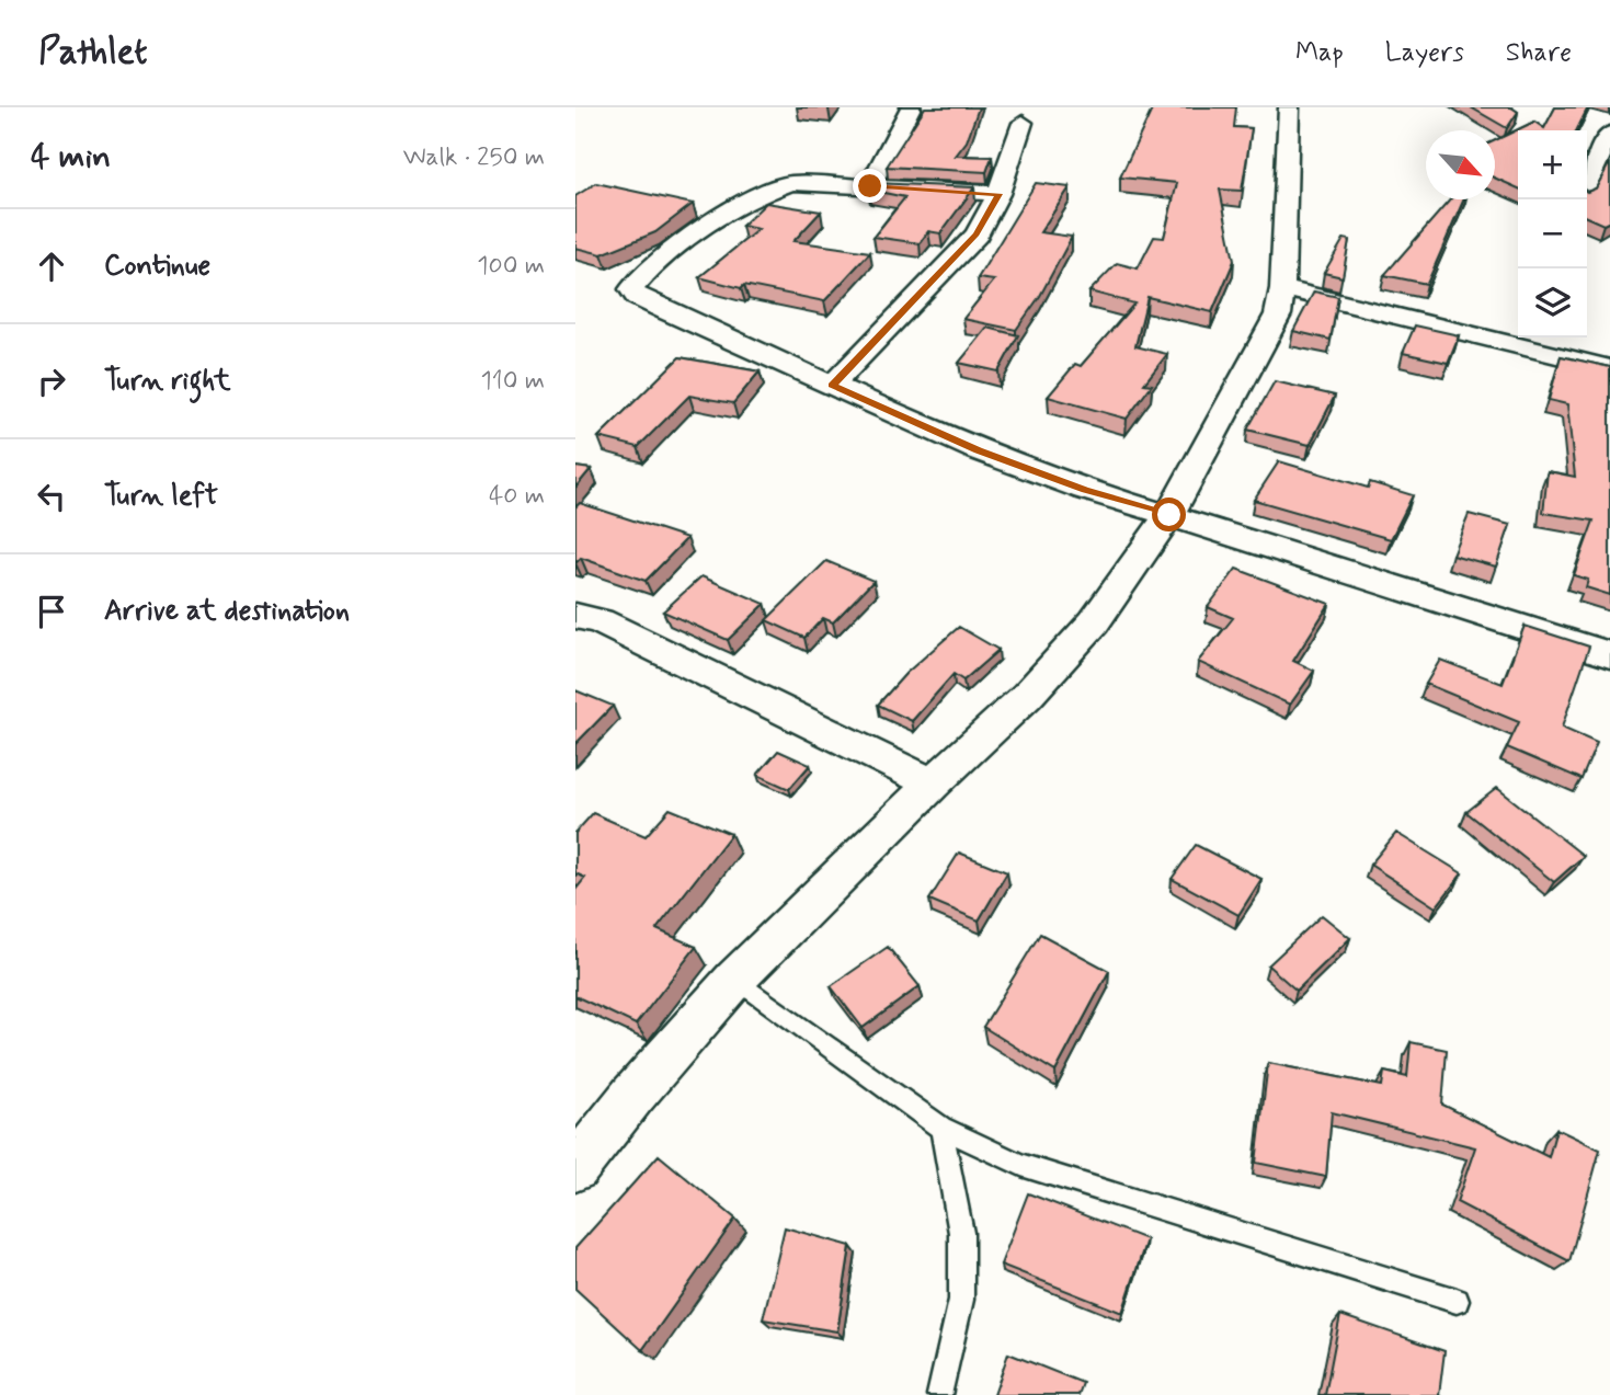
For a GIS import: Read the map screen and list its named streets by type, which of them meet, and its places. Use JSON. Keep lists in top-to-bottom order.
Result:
{
  "north": "bottom right",
  "page": {
    "header": "Pathlet",
    "nav": ["Map", "Layers", "Share"],
    "heading": ["4 min", "Walk · 250 m"],
    "map_buttons": ["+", "−"],
    "list": [
      ["Continue", "100 m"],
      ["Turn right", "110 m"],
      ["Turn left", "40 m"],
      "Arrive at destination"
    ]
  }
}
